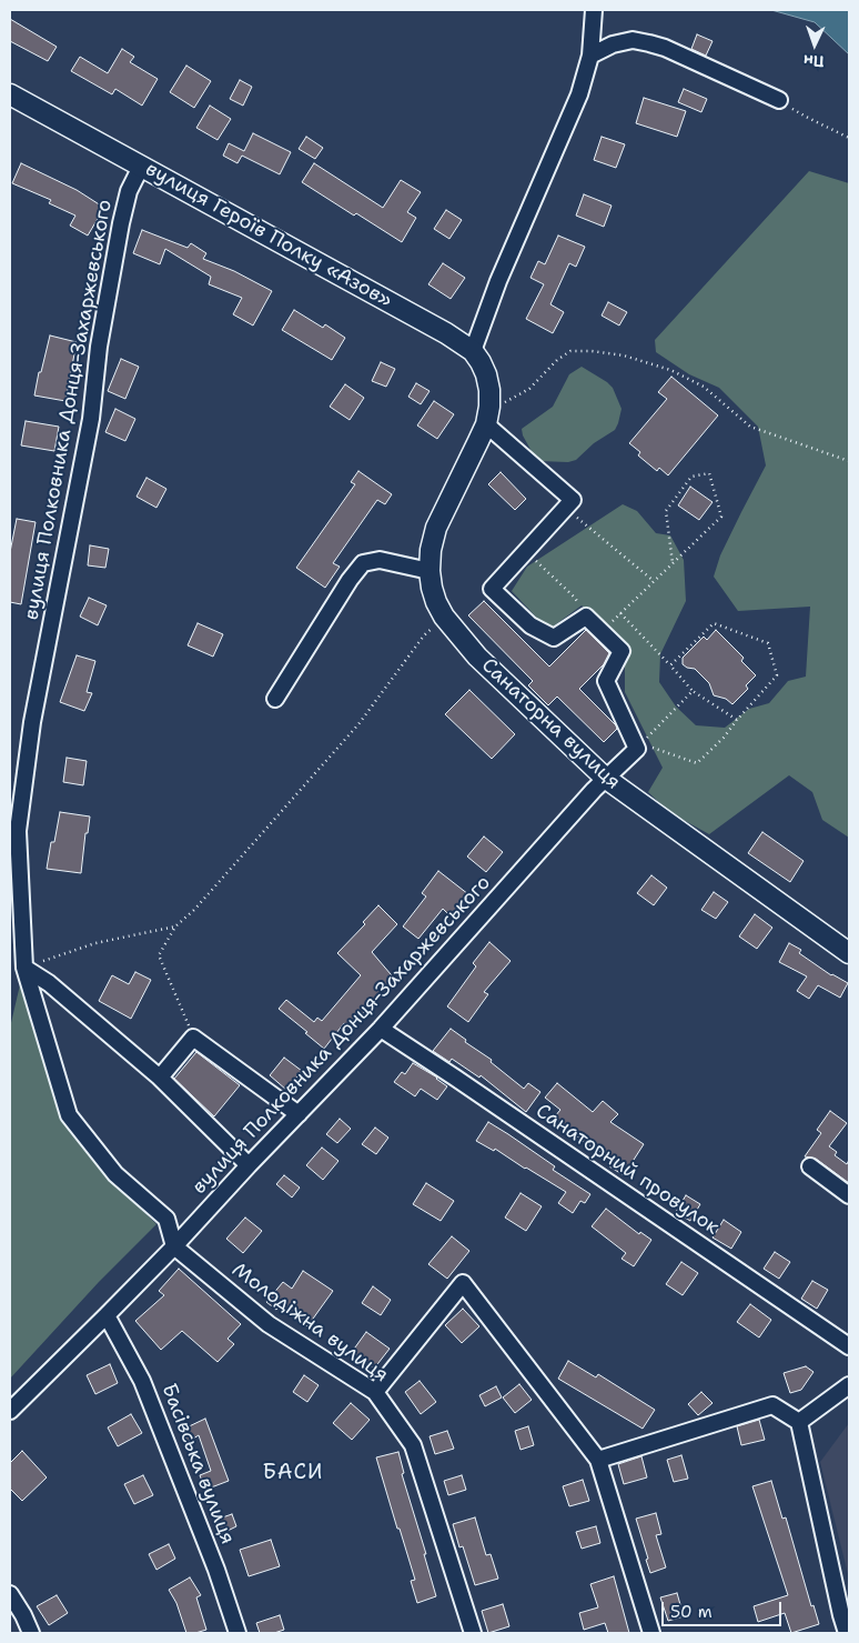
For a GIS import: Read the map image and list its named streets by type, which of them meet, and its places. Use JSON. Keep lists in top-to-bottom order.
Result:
{
  "streets": {
    "main road": ["вулиця Героїв Полку «Азов»", "Санаторна вулиця"],
    "street": [
      "вулиця Полковника Донця-Захаржевського",
      "Санаторний провулок",
      "Молодіжна вулиця",
      "Басівська вулиця"
    ]
  },
  "crossings": [
    ["вулиця Героїв Полку «Азов»", "вулиця Полковника Донця-Захаржевського"],
    ["вулиця Героїв Полку «Азов»", "Санаторна вулиця"],
    ["вулиця Полковника Донця-Захаржевського", "Санаторна вулиця"],
    ["вулиця Полковника Донця-Захаржевського", "Санаторний провулок"],
    ["вулиця Полковника Донця-Захаржевського", "Молодіжна вулиця"],
    ["вулиця Полковника Донця-Захаржевського", "Басівська вулиця"]
  ],
  "districts": ["БАСИ"],
  "scale_bar": "50 m",
  "north": "bottom"
}
